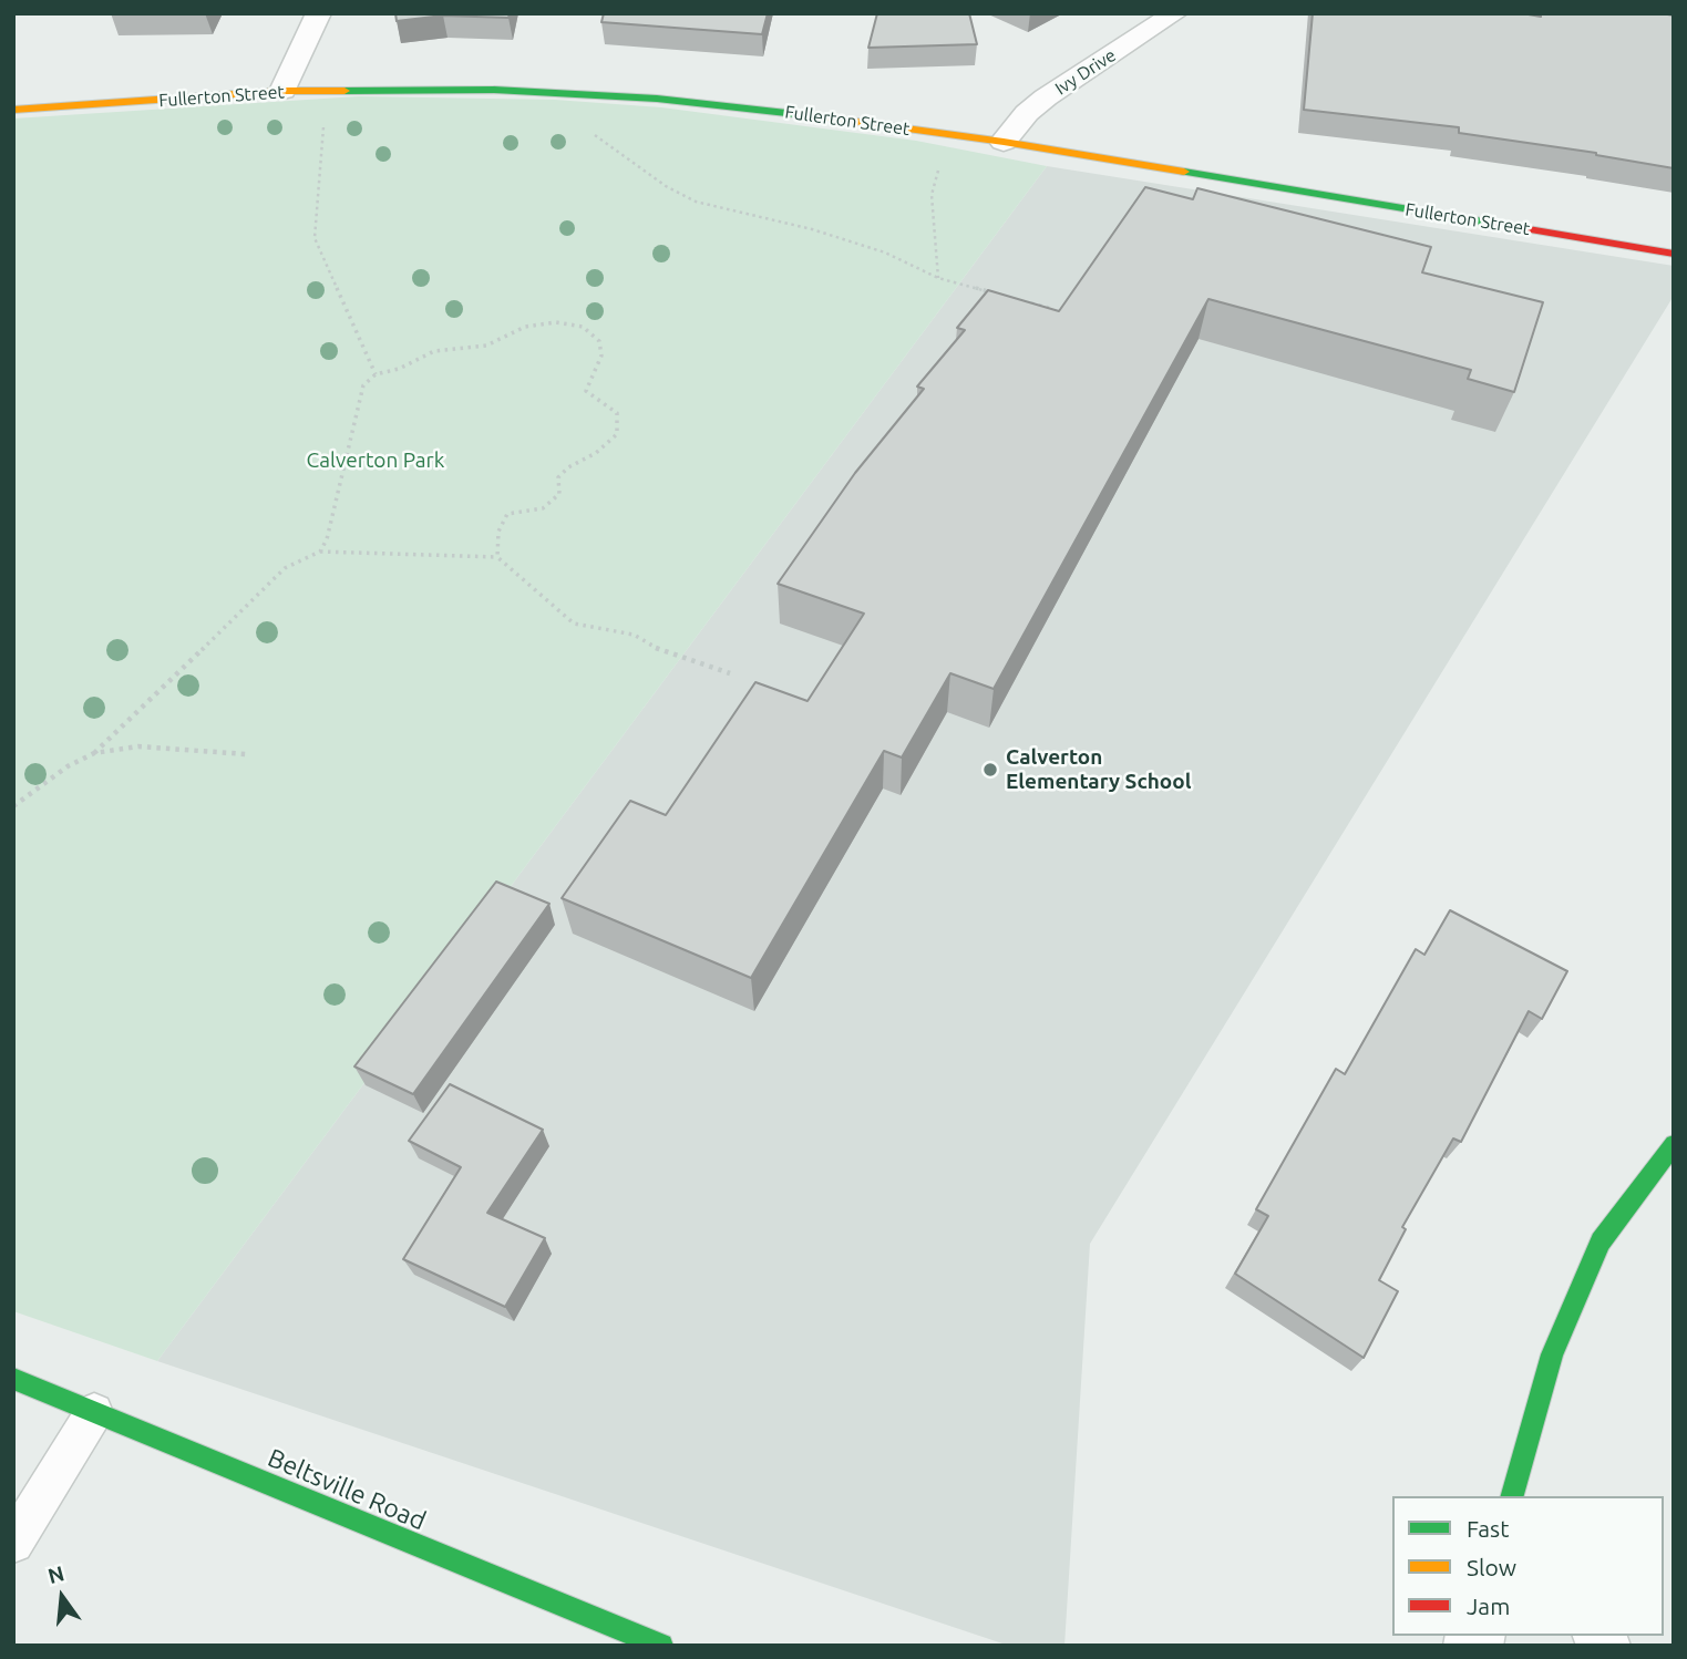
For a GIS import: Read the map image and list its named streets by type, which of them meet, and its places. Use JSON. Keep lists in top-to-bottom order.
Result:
{
  "streets": {
    "street": ["Ivy Drive", "Fullerton Street", "Beltsville Road"]
  },
  "crossings": [
    ["Ivy Drive", "Fullerton Street"]
  ],
  "parks": ["Calverton Park"],
  "places": ["Calverton Elementary School"],
  "legend": ["Fast", "Slow", "Jam"],
  "north": "top"
}
